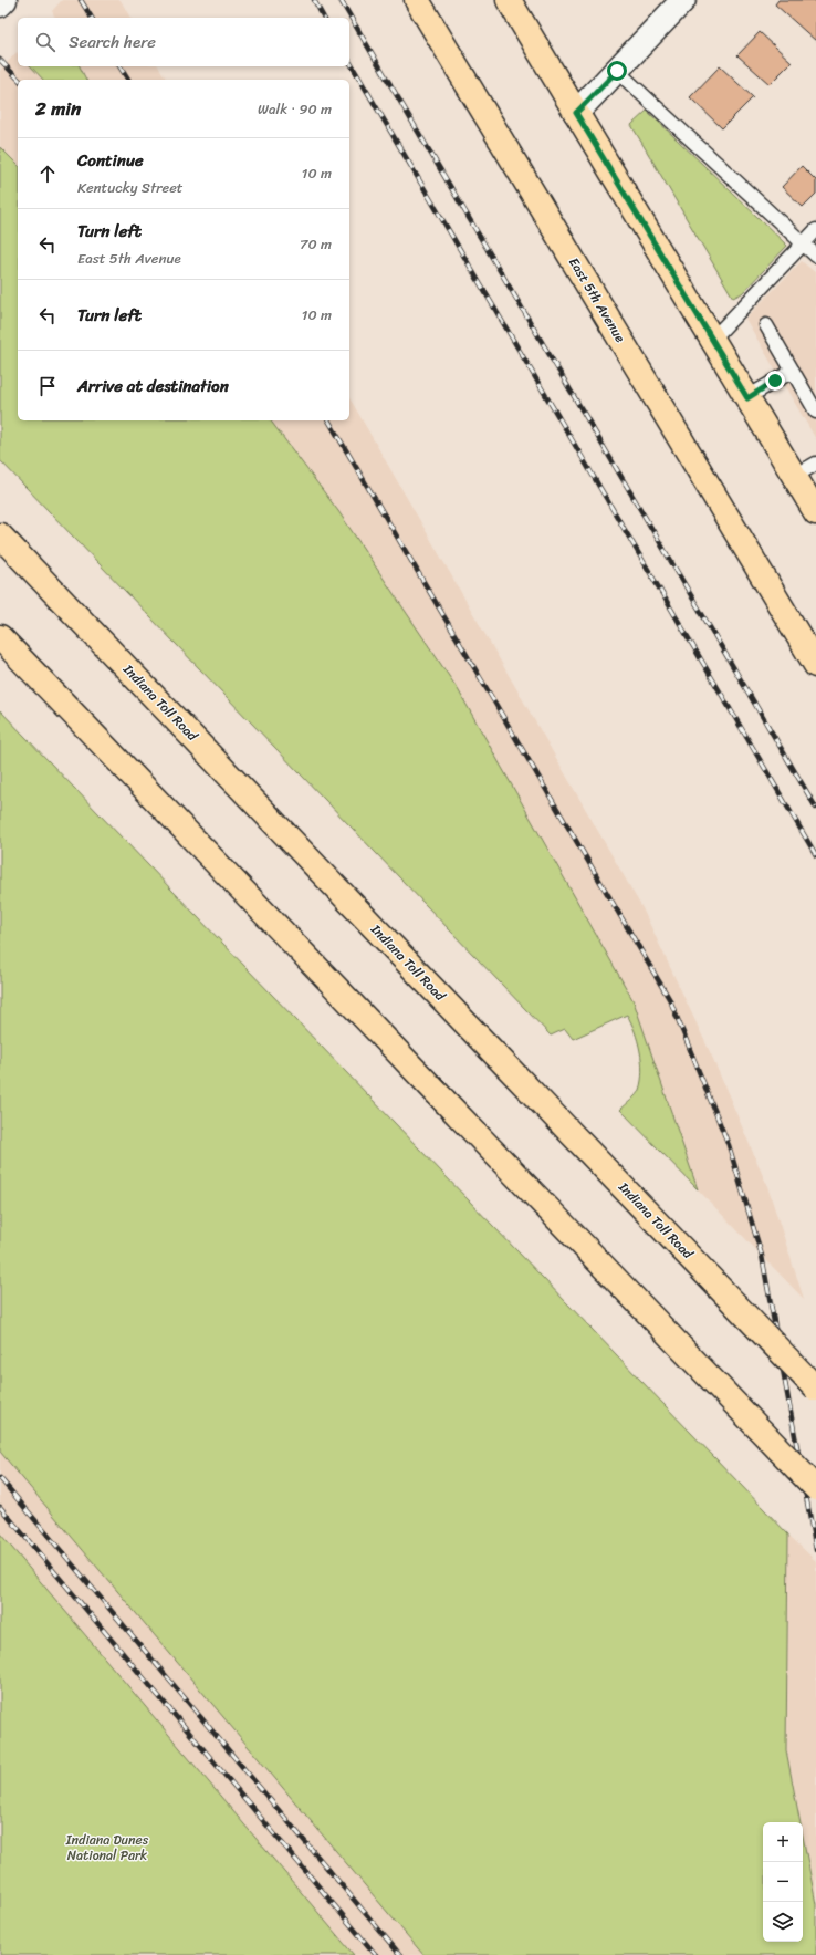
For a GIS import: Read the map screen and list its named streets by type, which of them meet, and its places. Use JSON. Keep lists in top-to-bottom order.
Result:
{
  "streets": {
    "main road": ["East 5th Avenue", "Indiana Toll Road"]
  },
  "parks": ["Indiana Dunes National Park"],
  "page": {
    "search": "Search here",
    "heading": ["2 min", "Walk · 90 m"],
    "list": [
      ["Continue", "Kentucky Street", "10 m"],
      ["Turn left", "East 5th Avenue", "70 m"],
      ["Turn left", "10 m"],
      "Arrive at destination"
    ],
    "map_buttons": ["+", "−"]
  }
}
